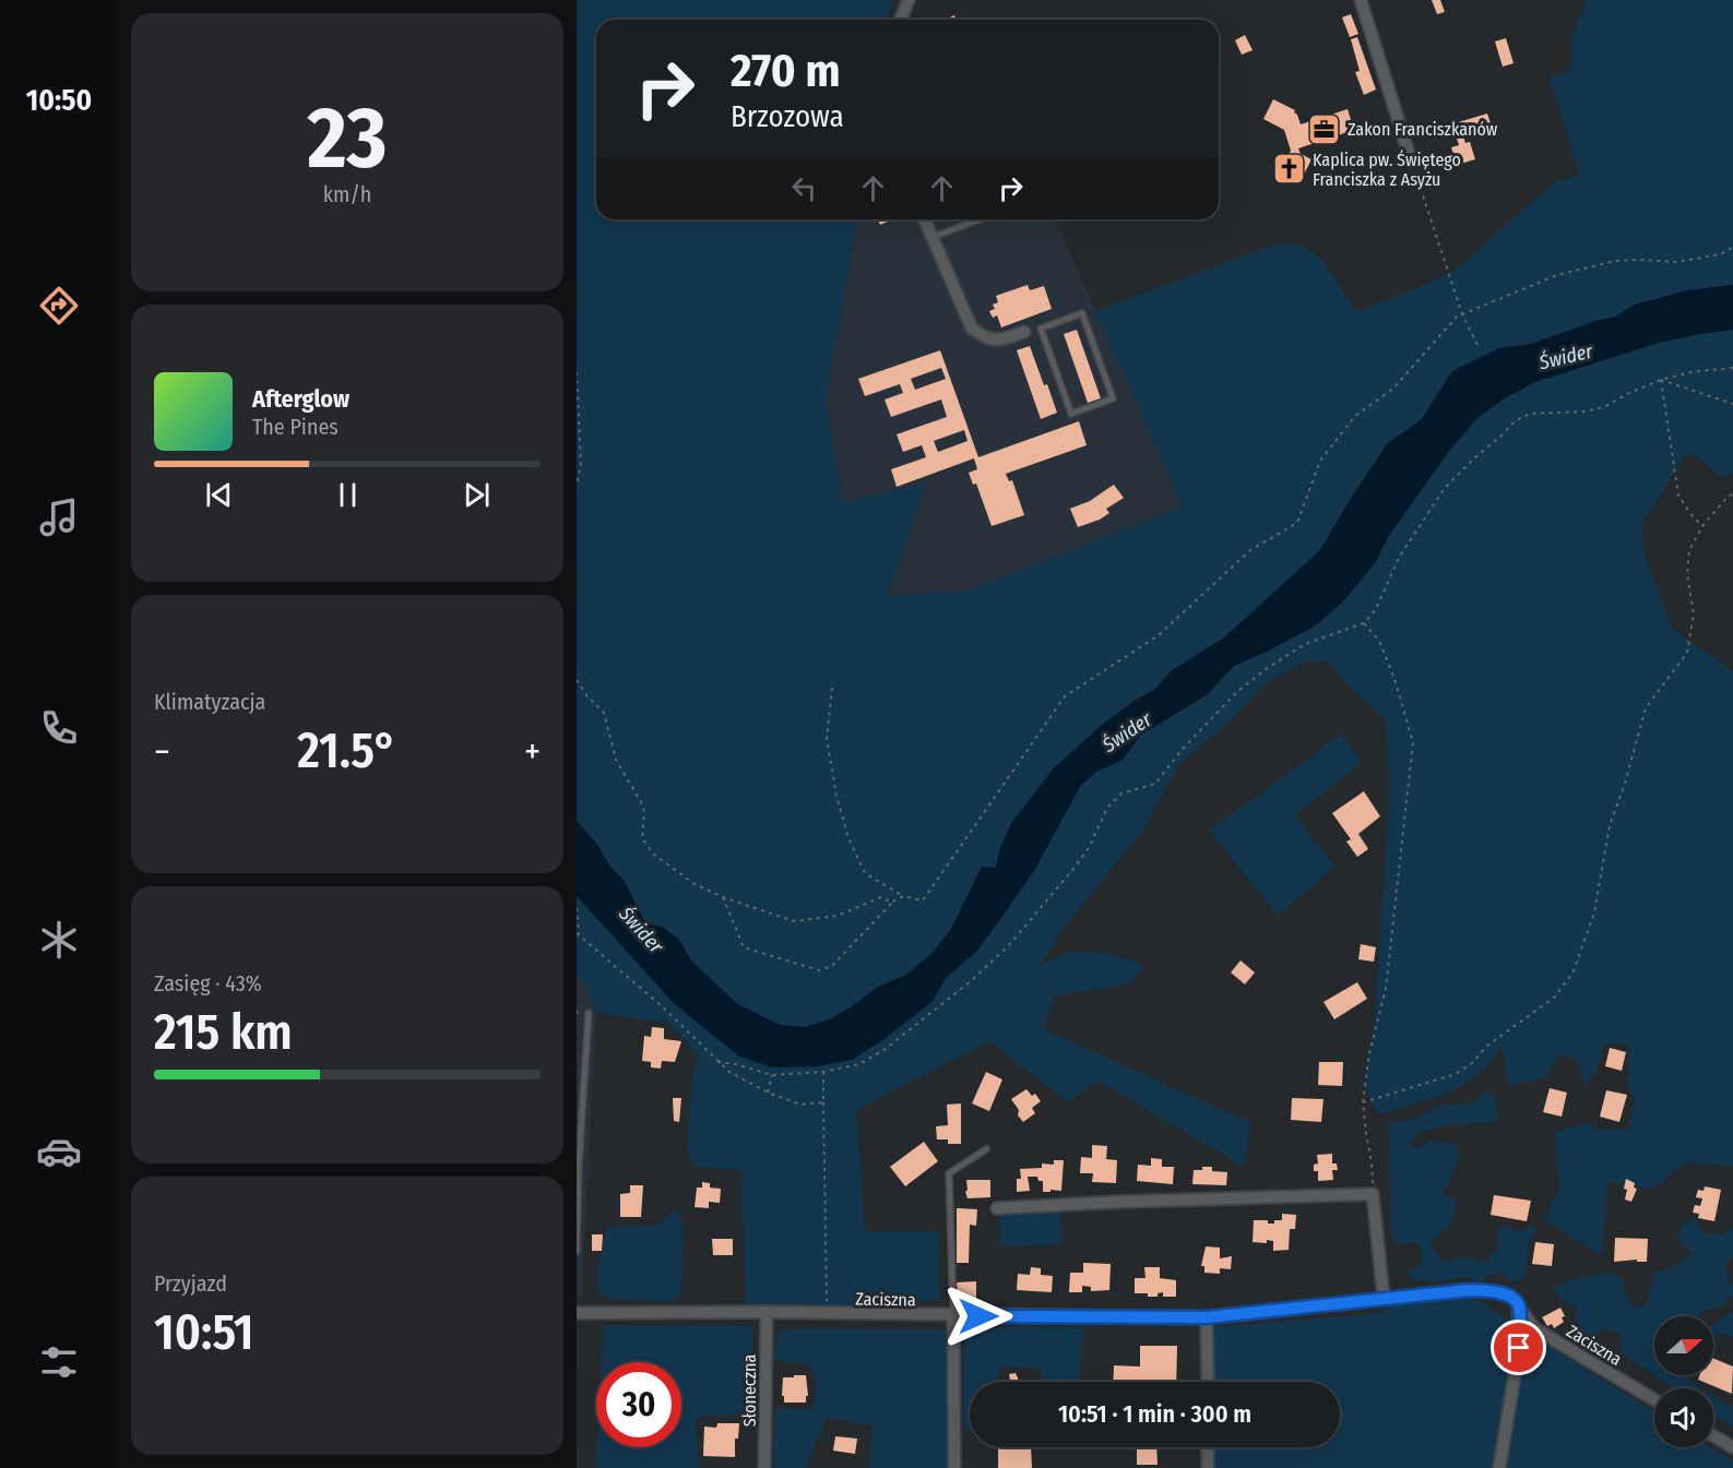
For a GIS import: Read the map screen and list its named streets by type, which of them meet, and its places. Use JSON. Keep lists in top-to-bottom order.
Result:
{
  "streets": {
    "street": ["Zaciszna", "Słoneczna"]
  },
  "crossings": [
    ["Zaciszna", "Słoneczna"]
  ],
  "water": ["Świder"],
  "places": {
    "office": ["Zakon Franciszkanów"],
    "church": ["Kaplica pw. Świętego Franciszka z Asyżu"]
  },
  "north": "right",
  "page": {
    "tabs": "10:50",
    "tile": [
      ["23", "km/h"],
      "Klimatyzacja",
      ["Zasięg · 43%", "215 km"],
      ["Przyjazd", "10:51"]
    ],
    "turn": ["270 m", "Brzozowa"],
    "song": ["Afterglow", "The Pines"],
    "heat": ["−", "21.5°", "+"],
    "limit": "30",
    "trip": "10:51 · 1 min · 300 m"
  }
}
